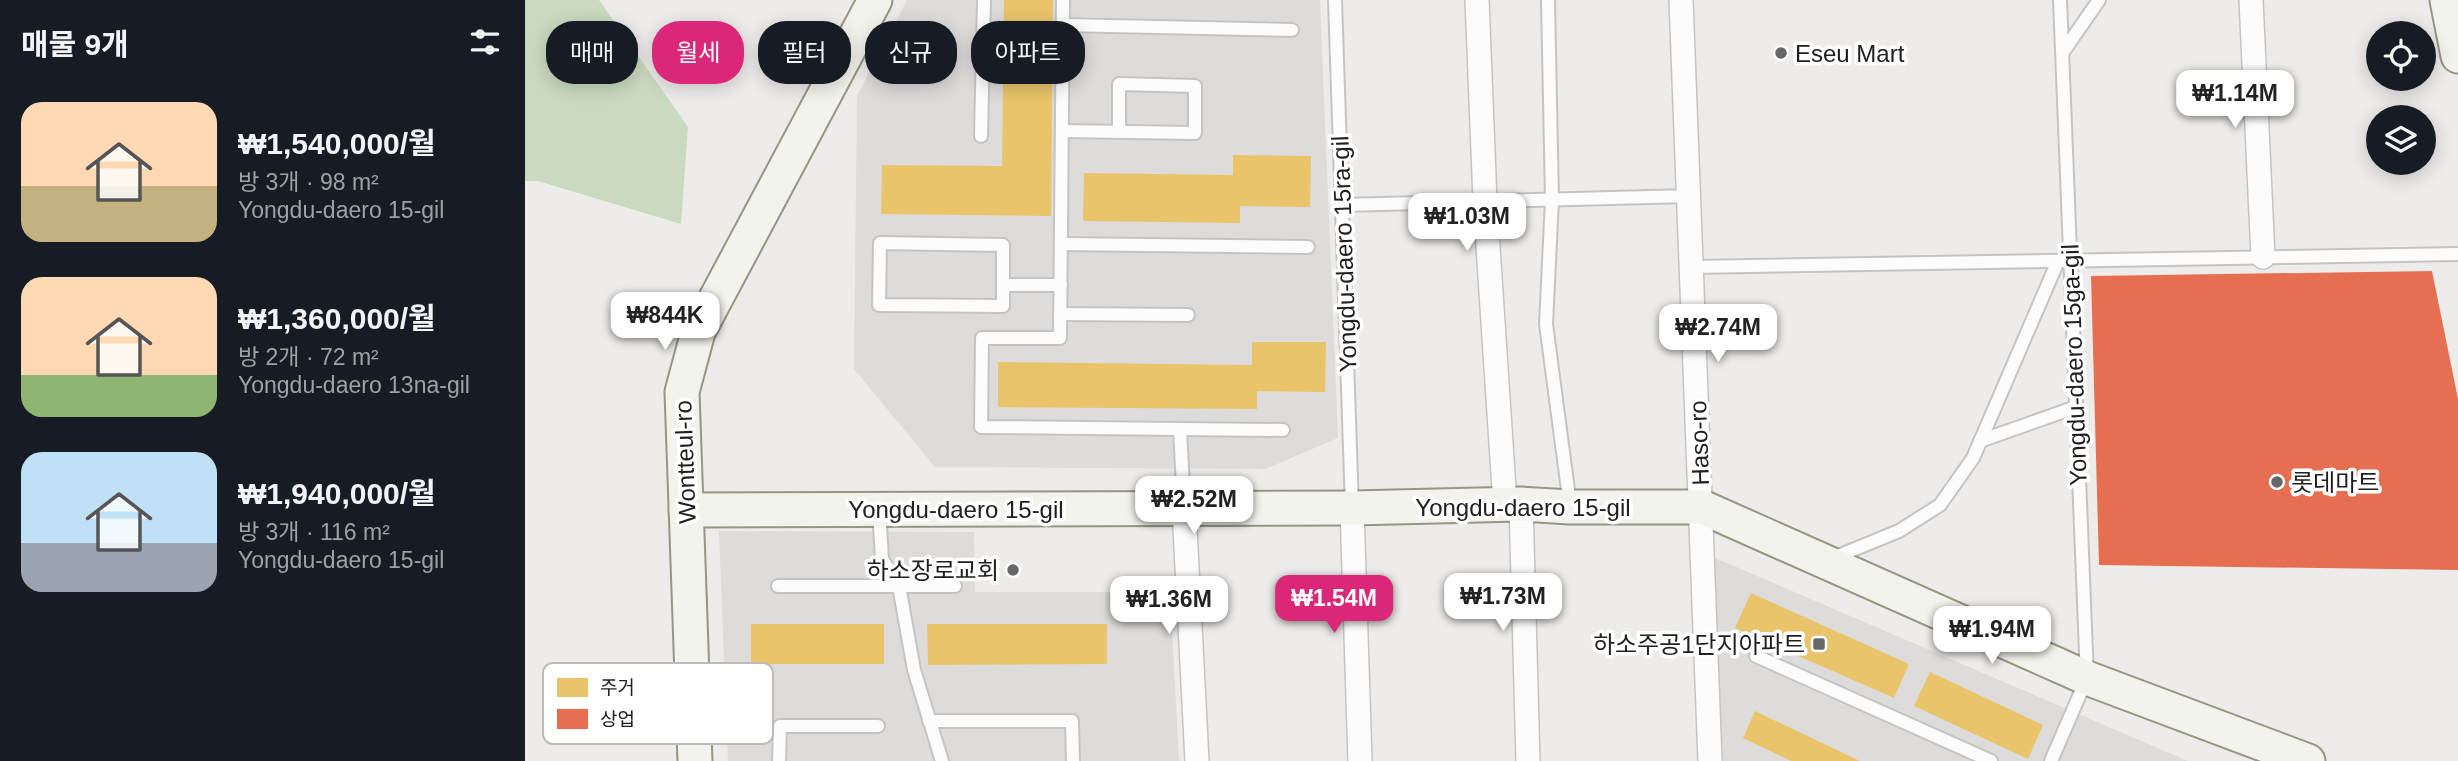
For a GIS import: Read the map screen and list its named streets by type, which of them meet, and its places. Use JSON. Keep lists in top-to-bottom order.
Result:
{
  "streets": {
    "street": ["Haso-ro", "Wontteul-ro", "Yongdu-daero 15-gil"],
    "lane": ["Yongdu-daero 15ra-gil", "Yongdu-daero 15ga-gil"]
  },
  "crossings": [
    ["Yongdu-daero 15ra-gil", "Yongdu-daero 15-gil"],
    ["Yongdu-daero 15ga-gil", "Yongdu-daero 15-gil"],
    ["Haso-ro", "Yongdu-daero 15-gil"],
    ["Wontteul-ro", "Yongdu-daero 15-gil"]
  ],
  "places": {
    "other": ["Eseu Mart", "롯데마트", "하소장로교회"],
    "transit": ["하소주공1단지아파트"]
  },
  "legend": ["주거", "상업"],
  "page": {
    "heading": "매물 9개",
    "chip": [
      "매매",
      "월세",
      "필터",
      "신규",
      "아파트"
    ],
    "price": [
      "₩1.14M",
      "₩1.03M",
      "₩844K",
      "₩2.74M",
      "₩2.52M",
      "₩1.73M",
      "₩1.54M",
      "₩1.36M",
      "₩1.94M"
    ],
    "list": [
      {
        "name": "₩1,540,000/월",
        "note": "방 3개 · 98 m² · Yongdu-daero 15-gil"
      },
      {
        "name": "₩1,360,000/월",
        "note": "방 2개 · 72 m² · Yongdu-daero 13na-gil"
      },
      {
        "name": "₩1,940,000/월",
        "note": "방 3개 · 116 m² · Yongdu-daero 15-gil"
      }
    ]
  }
}
